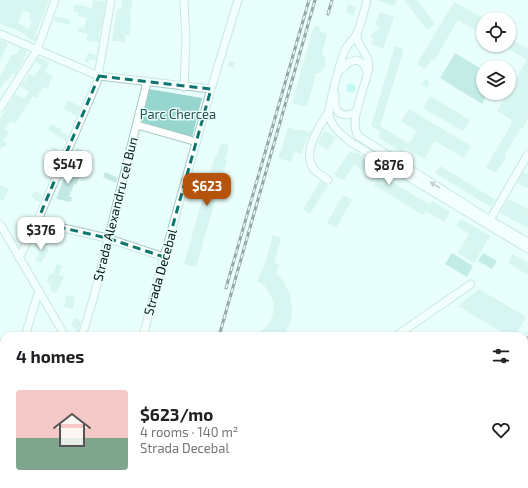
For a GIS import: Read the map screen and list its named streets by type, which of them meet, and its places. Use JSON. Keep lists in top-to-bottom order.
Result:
{
  "streets": {
    "street": ["Strada Alexandru cel Bun", "Strada Decebal"]
  },
  "parks": ["Parc Chercea"],
  "page": {
    "price": [
      "$547",
      "$876",
      "$623",
      "$376"
    ],
    "heading": "4 homes",
    "list": [
      {
        "name": "$623/mo",
        "note": "4 rooms · 140 m² · Strada Decebal"
      }
    ]
  }
}
